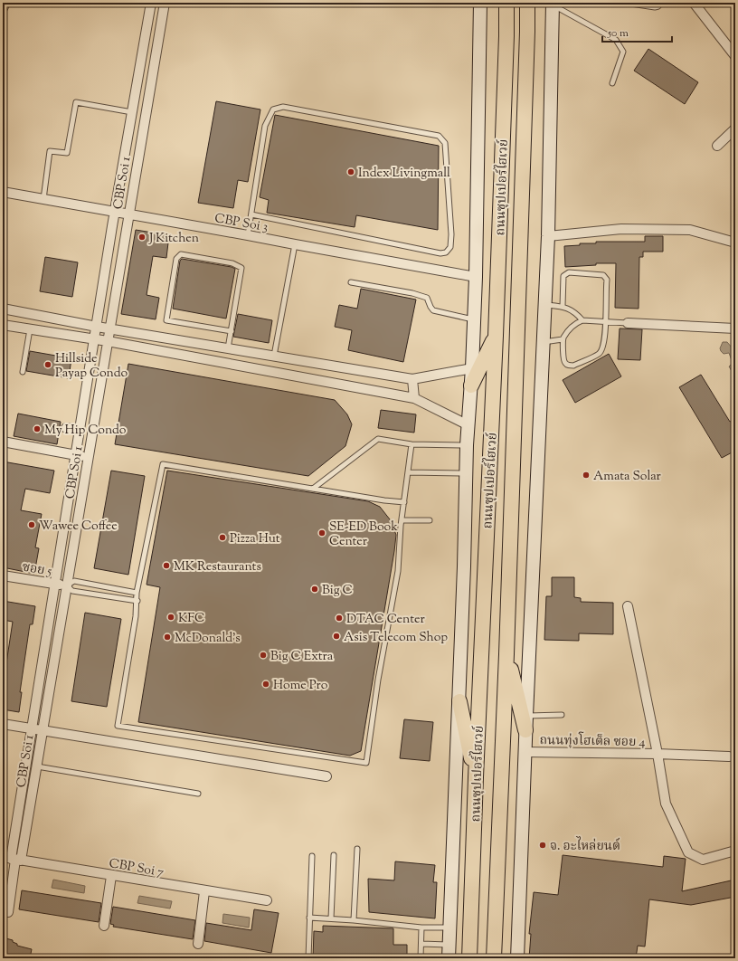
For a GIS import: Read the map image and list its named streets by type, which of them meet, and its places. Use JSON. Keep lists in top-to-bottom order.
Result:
{
  "streets": {
    "highway": ["ถนนซุปเปอร์ไฮเวย์"],
    "street": [
      "CBP Soi 1",
      "CBP Soi 3",
      "ซอย 5",
      "ถนนทุ่งโฮเต็ล ซอย 4",
      "CBP Soi 7"
    ]
  },
  "crossings": [
    ["CBP Soi 1", "CBP Soi 3"],
    ["CBP Soi 1", "ซอย 5"],
    ["CBP Soi 1", "CBP Soi 7"]
  ],
  "places": [
    "Index Livingmall",
    "J Kitchen",
    "Hillside Payap Condo",
    "My Hip Condo",
    "Amata Solar",
    "Wawee Coffee",
    "SE-ED Book Center",
    "Pizza Hut",
    "MK Restaurants",
    "Big C",
    "KFC",
    "DTAC Center",
    "Asis Telecom Shop",
    "McDonald's",
    "Big C Extra",
    "Home Pro",
    "จ. อะไหล่ยนต์"
  ],
  "scale_bar": "50 m"
}
